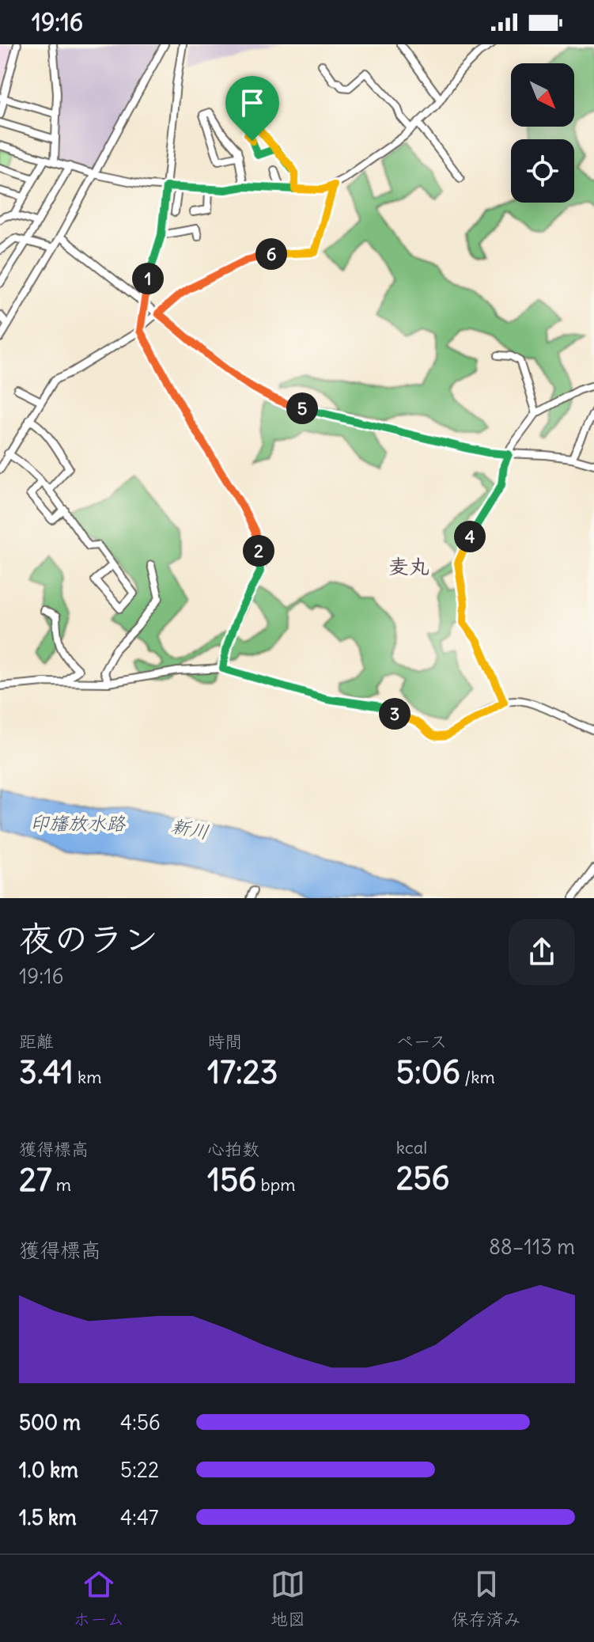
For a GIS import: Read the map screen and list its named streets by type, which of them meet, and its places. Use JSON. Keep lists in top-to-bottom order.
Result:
{
  "districts": ["麦丸"],
  "water": ["印旛放水路", "新川"],
  "north": "bottom right",
  "page": {
    "status": "19:16",
    "pins": [
      "6",
      "1",
      "5",
      "4",
      "2",
      "3"
    ],
    "heading": ["夜のラン", "19:16"],
    "stats": [
      ["距離", "3.41 km"],
      ["時間", "17:23"],
      ["ペース", "5:06 /km"],
      ["獲得標高", "27 m"],
      ["心拍数", "156 bpm"],
      ["kcal", "256"]
    ],
    "chart": ["獲得標高", "88–113 m"],
    "list": [
      {
        "name": "500 m",
        "note": "4:56"
      },
      {
        "name": "1.0 km",
        "note": "5:22"
      },
      {
        "name": "1.5 km",
        "note": "4:47"
      }
    ],
    "tabs": ["ホーム", "地図", "保存済み"]
  }
}
